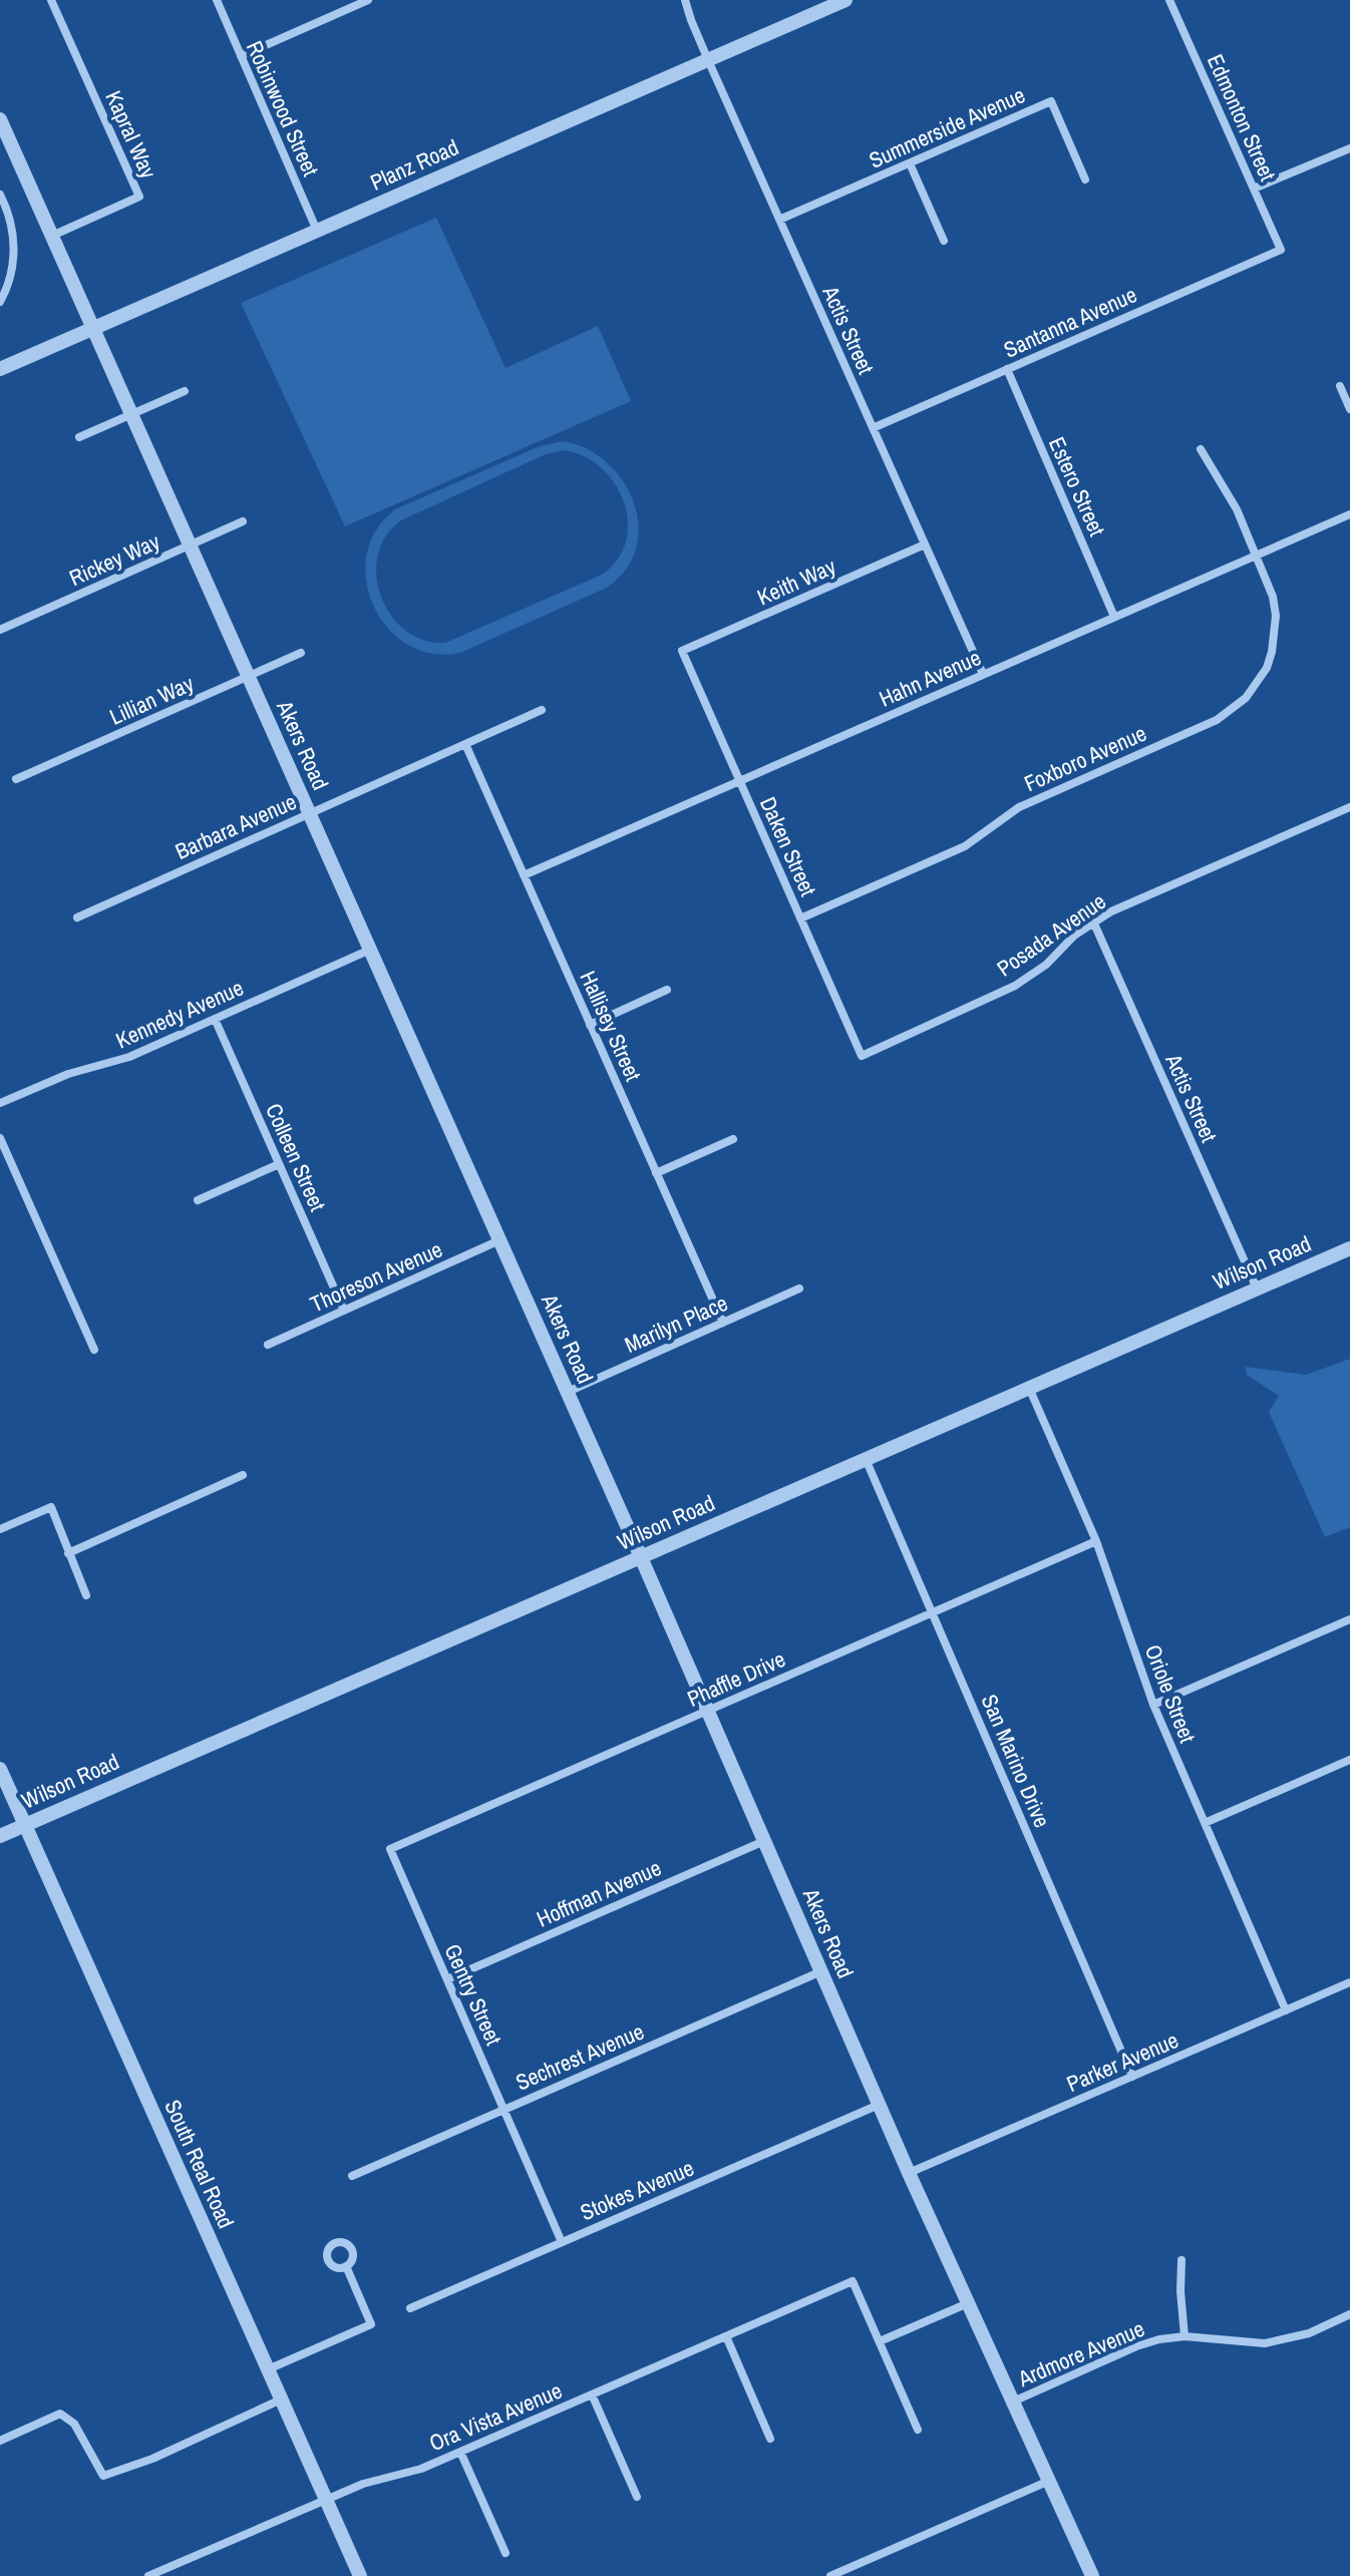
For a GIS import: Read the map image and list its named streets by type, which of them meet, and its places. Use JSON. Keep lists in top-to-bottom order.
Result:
{
  "streets": {
    "street": [
      "Robinwood Street",
      "Edmonton Street",
      "Summerside Avenue",
      "Kapral Way",
      "Planz Road",
      "Santanna Avenue",
      "Actis Street",
      "Estero Street",
      "Rickey Way",
      "Keith Way",
      "Hahn Avenue",
      "Lillian Way",
      "Akers Road",
      "Foxboro Avenue",
      "Barbara Avenue",
      "Daken Street",
      "Posada Avenue",
      "Kennedy Avenue",
      "Hallisey Street",
      "Colleen Street",
      "Wilson Road",
      "Thoreson Avenue",
      "Marilyn Place",
      "Phaffle Drive",
      "Oriole Street",
      "San Marino Drive",
      "Hoffman Avenue",
      "Gentry Street",
      "Sechrest Avenue",
      "Parker Avenue",
      "South Real Road",
      "Stokes Avenue",
      "Ardmore Avenue",
      "Ora Vista Avenue"
    ]
  },
  "crossings": [
    ["Robinwood Street", "Planz Road"],
    ["Edmonton Street", "Santanna Avenue"],
    ["Summerside Avenue", "Actis Street"],
    ["Kapral Way", "Akers Road"],
    ["Planz Road", "Actis Street"],
    ["Planz Road", "Akers Road"],
    ["Santanna Avenue", "Actis Street"],
    ["Santanna Avenue", "Estero Street"],
    ["Actis Street", "Keith Way"],
    ["Actis Street", "Hahn Avenue"],
    ["Actis Street", "Posada Avenue"],
    ["Actis Street", "Wilson Road"],
    ["Estero Street", "Hahn Avenue"],
    ["Rickey Way", "Akers Road"],
    ["Keith Way", "Daken Street"],
    ["Hahn Avenue", "Foxboro Avenue"],
    ["Hahn Avenue", "Daken Street"],
    ["Hahn Avenue", "Hallisey Street"],
    ["Lillian Way", "Akers Road"],
    ["Akers Road", "Barbara Avenue"],
    ["Akers Road", "Kennedy Avenue"],
    ["Akers Road", "Wilson Road"],
    ["Akers Road", "Thoreson Avenue"],
    ["Akers Road", "Marilyn Place"],
    ["Akers Road", "Phaffle Drive"],
    ["Akers Road", "Hoffman Avenue"],
    ["Akers Road", "Sechrest Avenue"],
    ["Akers Road", "Parker Avenue"],
    ["Akers Road", "Stokes Avenue"],
    ["Akers Road", "Ardmore Avenue"],
    ["Foxboro Avenue", "Daken Street"],
    ["Barbara Avenue", "Hallisey Street"],
    ["Daken Street", "Posada Avenue"],
    ["Kennedy Avenue", "Colleen Street"],
    ["Hallisey Street", "Marilyn Place"],
    ["Colleen Street", "Thoreson Avenue"],
    ["Wilson Road", "Oriole Street"],
    ["Wilson Road", "San Marino Drive"],
    ["Wilson Road", "South Real Road"],
    ["Phaffle Drive", "Oriole Street"],
    ["Phaffle Drive", "San Marino Drive"],
    ["Phaffle Drive", "Gentry Street"],
    ["Oriole Street", "Parker Avenue"],
    ["San Marino Drive", "Parker Avenue"],
    ["Hoffman Avenue", "Gentry Street"],
    ["Gentry Street", "Sechrest Avenue"],
    ["Gentry Street", "Stokes Avenue"],
    ["South Real Road", "Ora Vista Avenue"]
  ]
}
